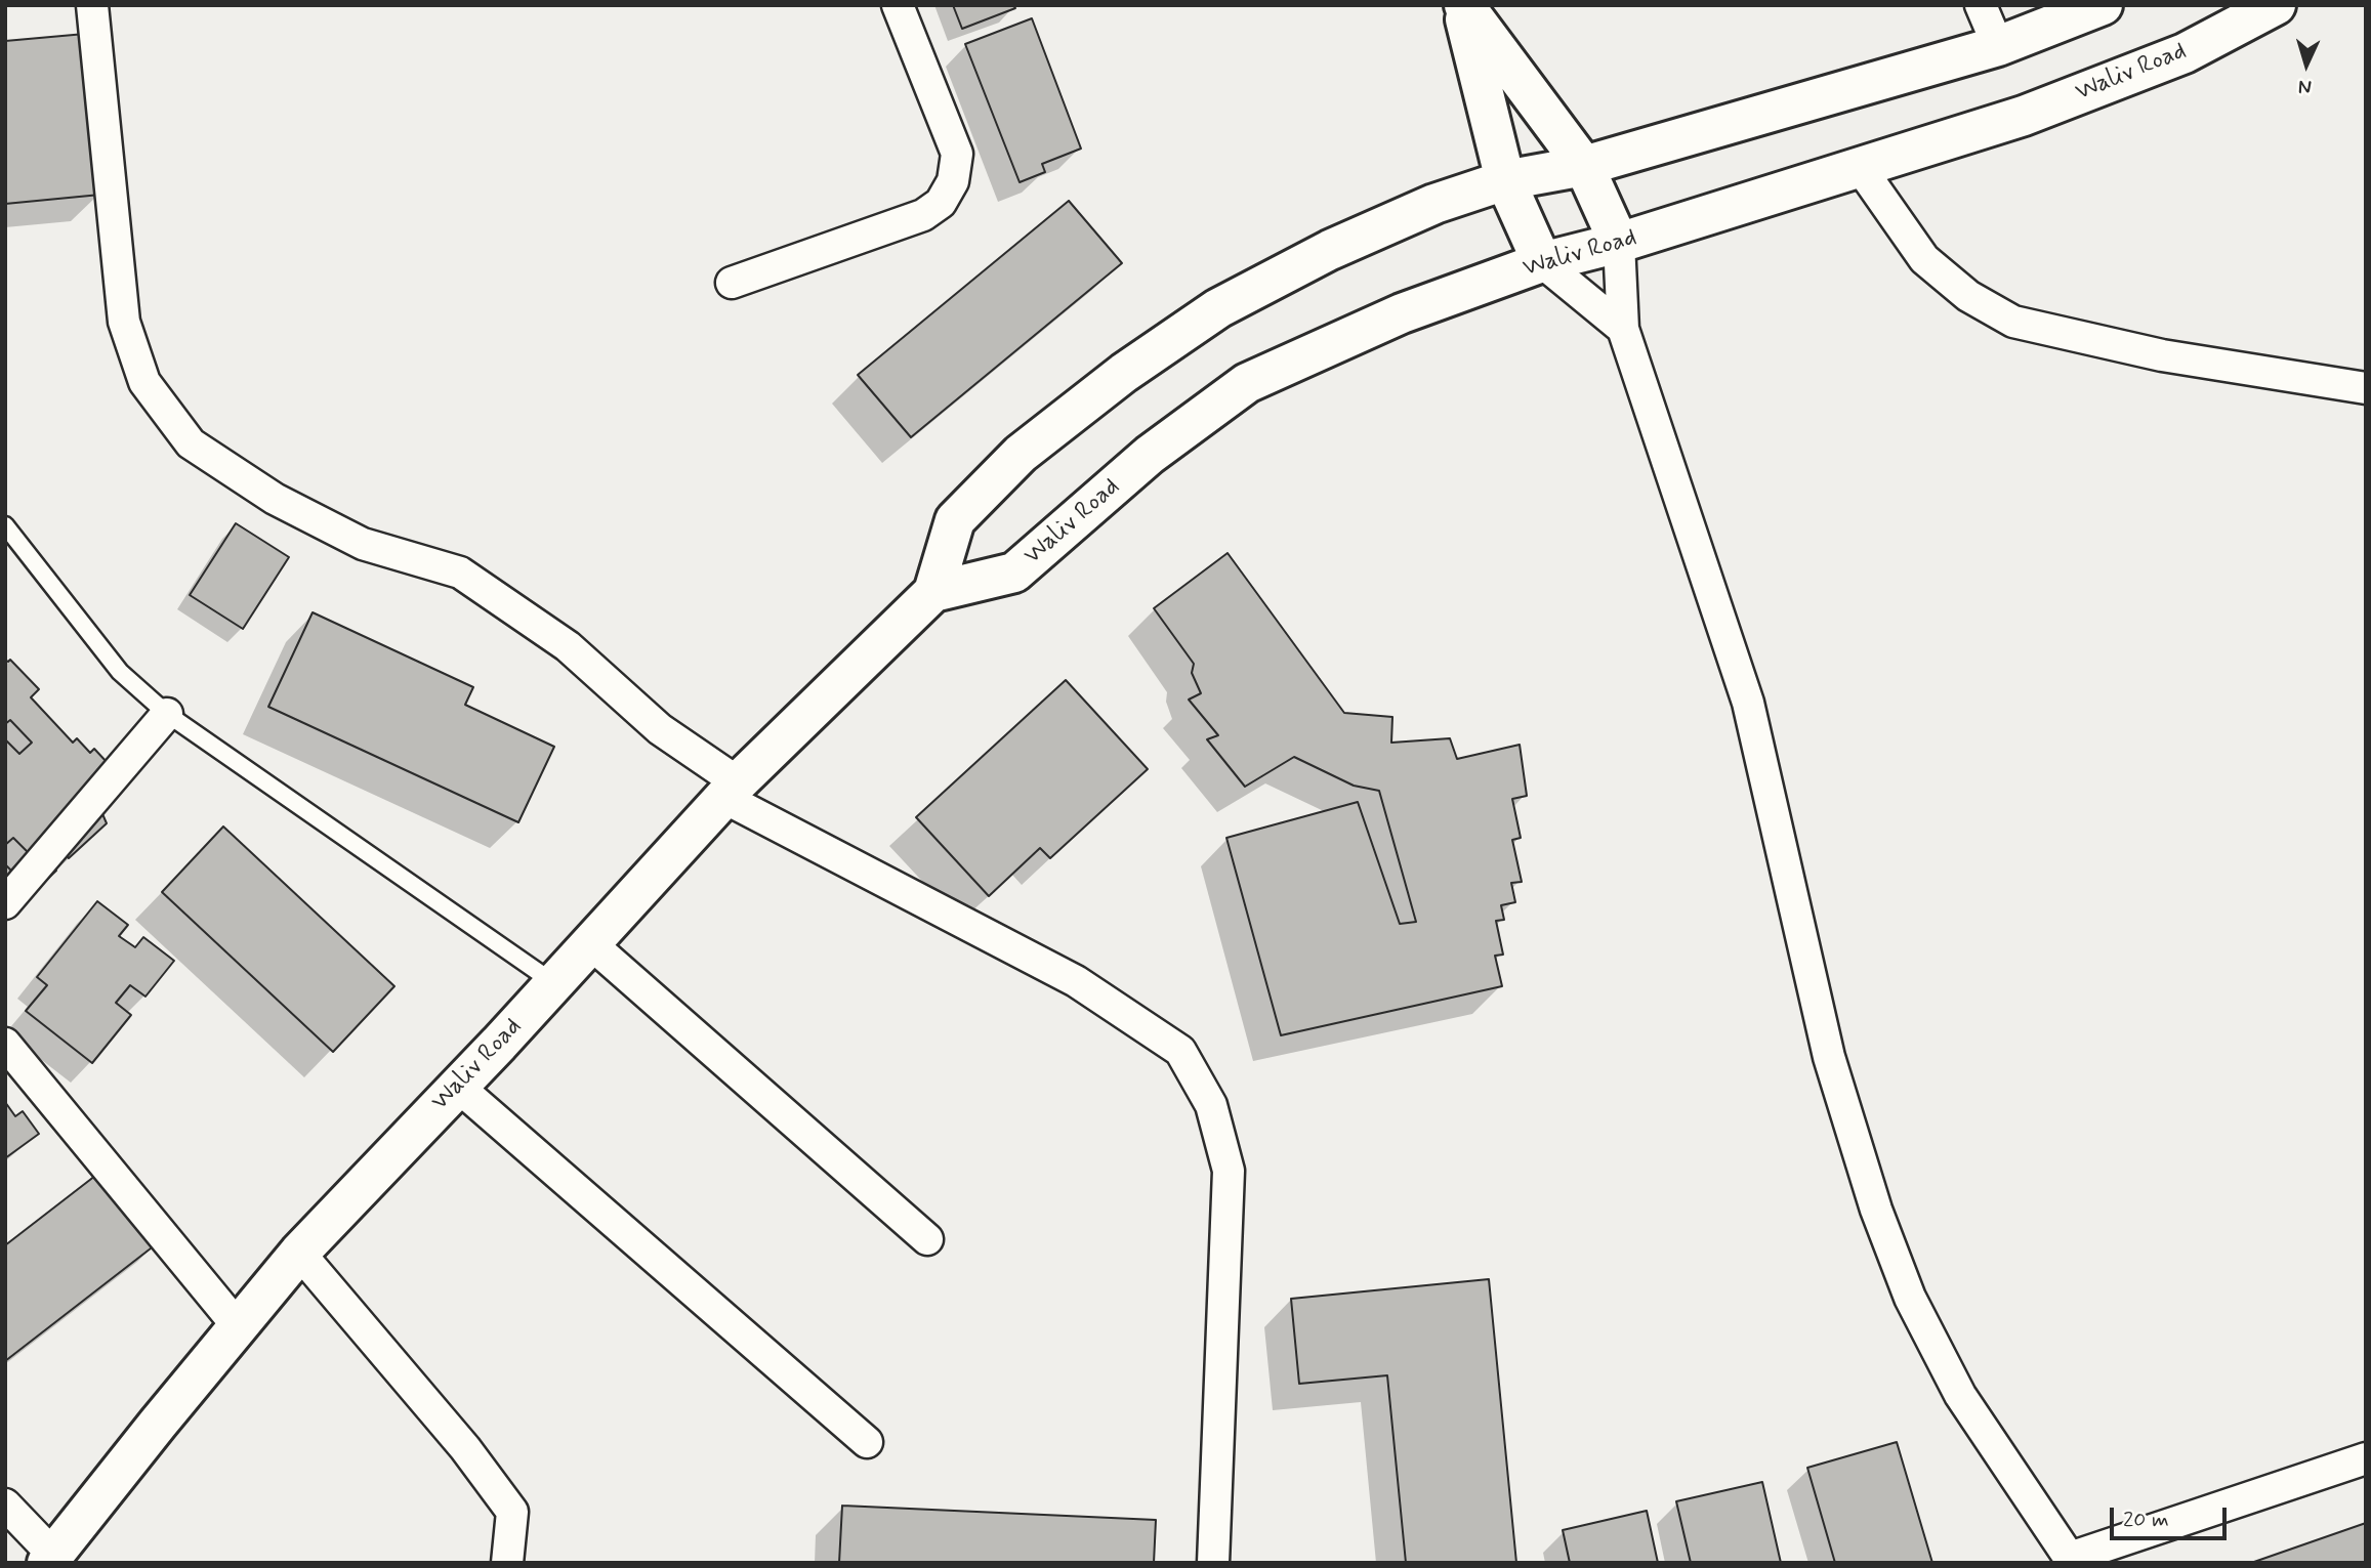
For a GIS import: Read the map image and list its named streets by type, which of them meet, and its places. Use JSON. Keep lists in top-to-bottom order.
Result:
{
  "streets": {
    "main road": ["Waliv Road"]
  },
  "scale_bar": "20 m",
  "north": "bottom"
}
